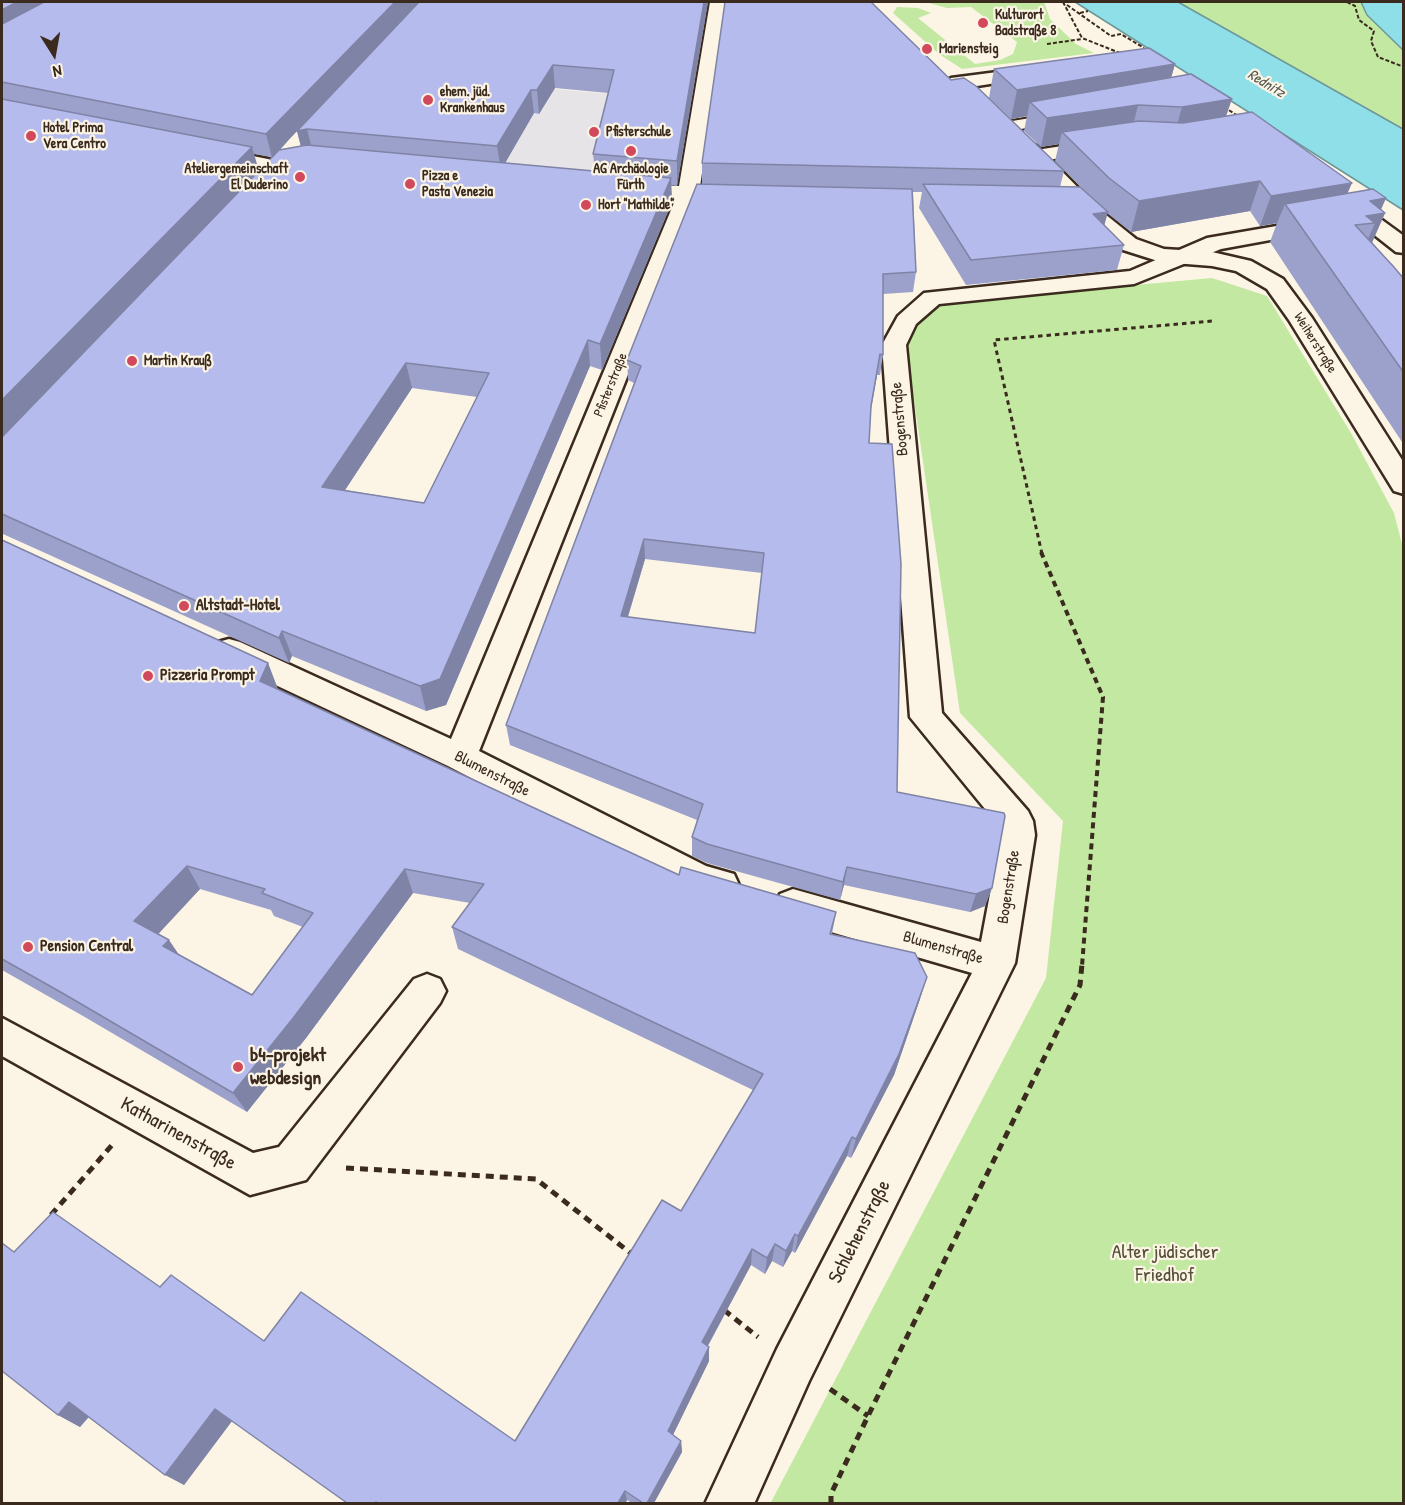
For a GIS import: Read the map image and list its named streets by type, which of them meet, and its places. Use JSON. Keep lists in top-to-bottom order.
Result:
{
  "streets": {
    "street": [
      "Weiherstraße",
      "Pfisterstraße",
      "Bogenstraße",
      "Blumenstraße",
      "Katharinenstraße",
      "Schlehenstraße"
    ]
  },
  "crossings": [
    ["Weiherstraße", "Bogenstraße"],
    ["Pfisterstraße", "Blumenstraße"],
    ["Bogenstraße", "Blumenstraße"],
    ["Bogenstraße", "Schlehenstraße"],
    ["Blumenstraße", "Schlehenstraße"]
  ],
  "water": ["Rednitz"],
  "parks": ["Alter jüdischer Friedhof"],
  "places": [
    "Kulturort Badstraße 8",
    "Mariensteig",
    "ehem. jüd. Krankenhaus",
    "Pfisterschule",
    "Hotel Prima Vera Centro",
    "AG Archäologie Fürth",
    "Ateliergemeinschaft El Duderino",
    "Pizza e Pasta Venezia",
    "Hort \"Mathilde\"",
    "Martin Krauß",
    "Altstadt-Hotel",
    "Pizzeria Prompt",
    "Pension Central",
    "b4-projekt webdesign"
  ],
  "north": "bottom"
}
